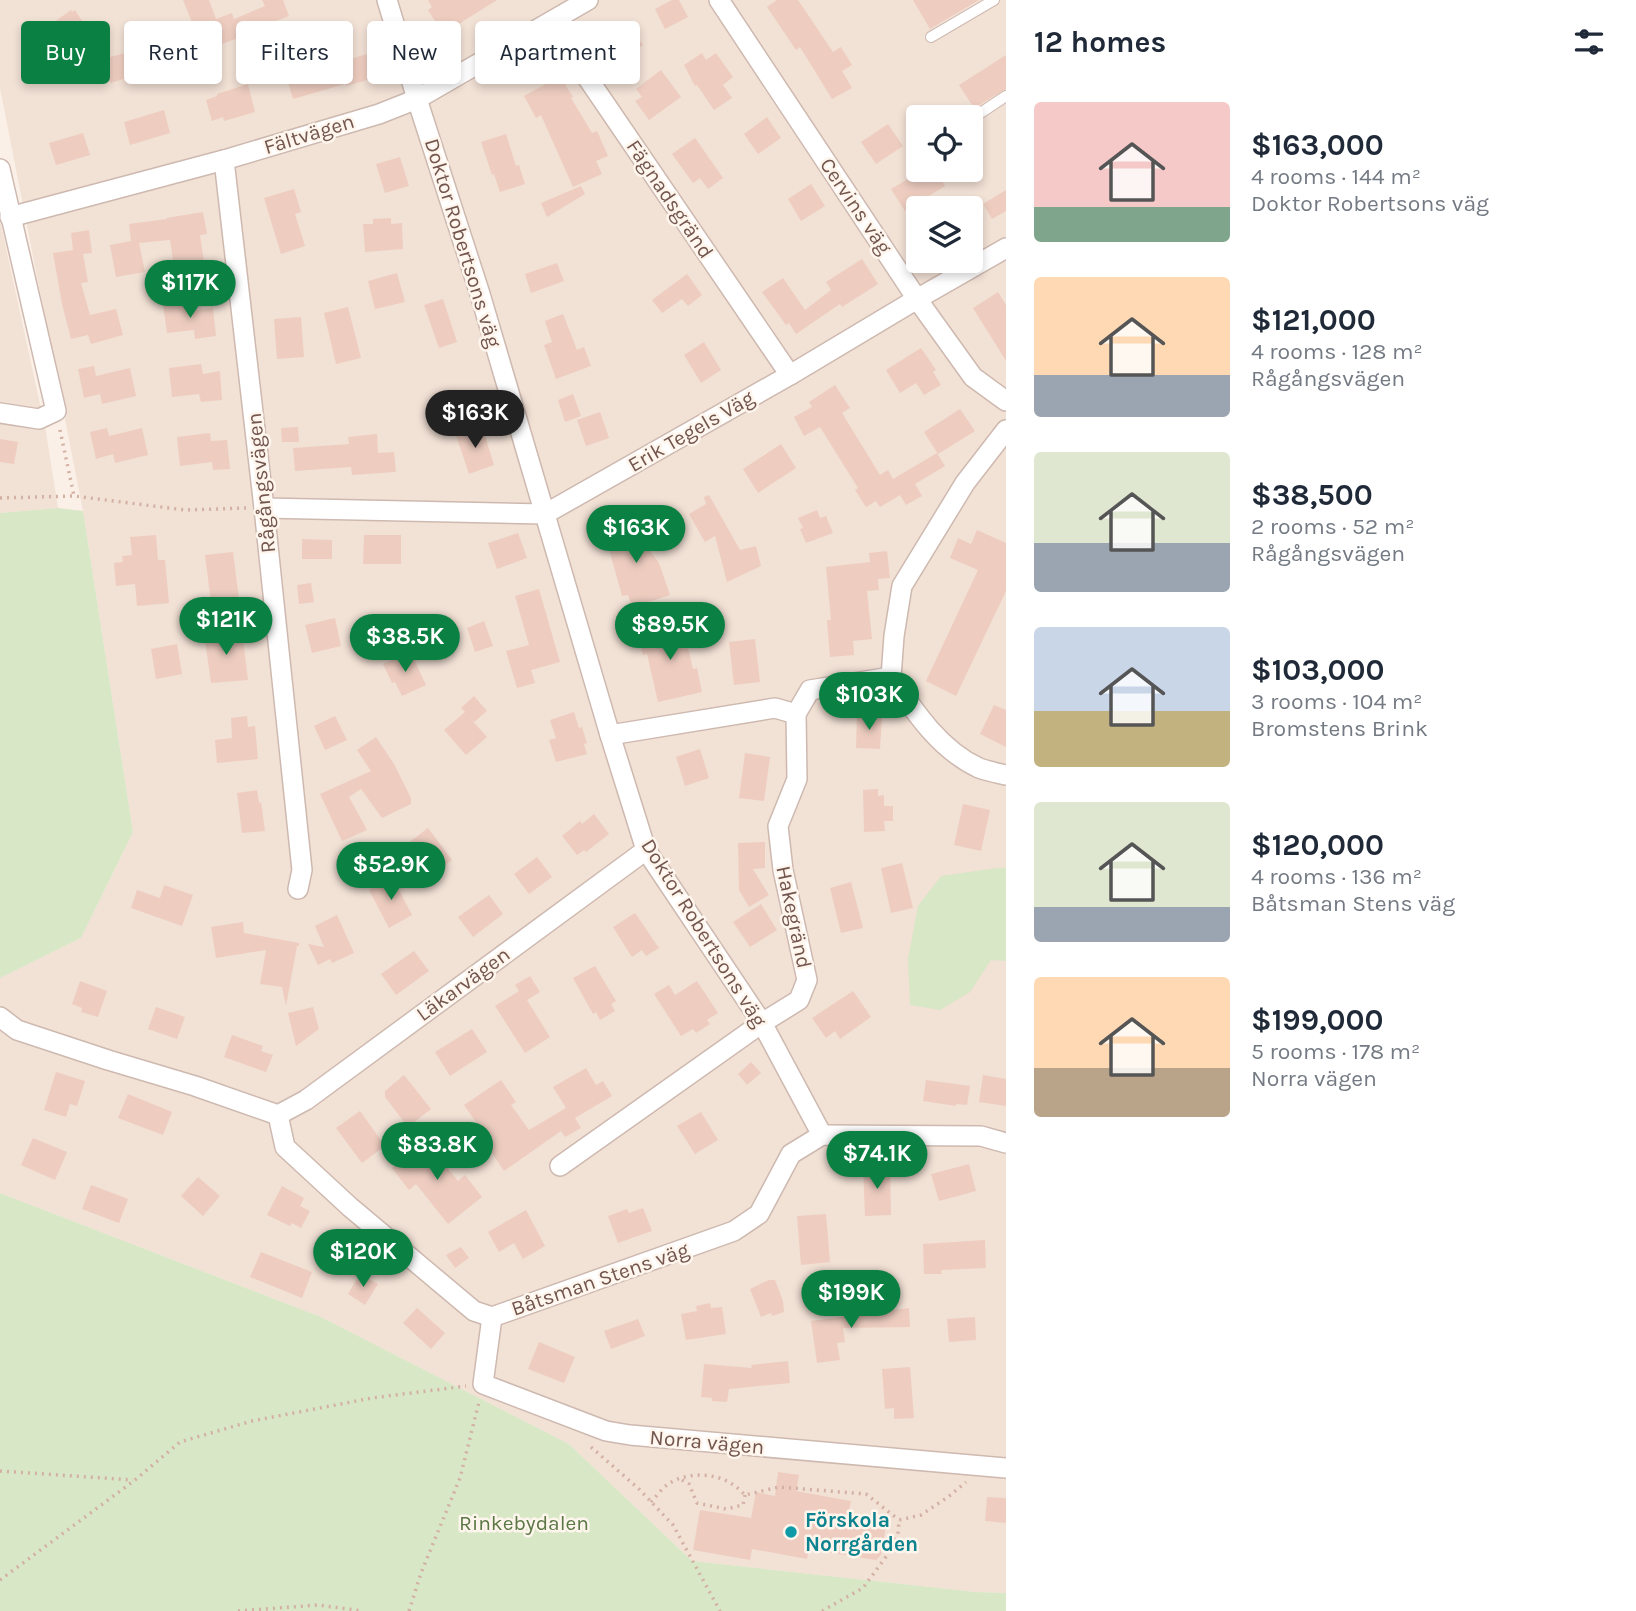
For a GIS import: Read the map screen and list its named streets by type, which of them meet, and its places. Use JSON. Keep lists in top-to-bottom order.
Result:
{
  "streets": {
    "street": [
      "Fältvägen",
      "Fägnadsgränd",
      "Cervins väg",
      "Doktor Robertsons väg",
      "Erik Tegels Väg",
      "Rågångsvägen",
      "Hakegränd",
      "Läkarvägen",
      "Båtsman Stens väg",
      "Norra vägen"
    ]
  },
  "crossings": [
    ["Fältvägen", "Doktor Robertsons väg"],
    ["Fältvägen", "Rågångsvägen"],
    ["Fägnadsgränd", "Erik Tegels Väg"],
    ["Cervins väg", "Erik Tegels Väg"],
    ["Doktor Robertsons väg", "Erik Tegels Väg"],
    ["Doktor Robertsons väg", "Hakegränd"],
    ["Doktor Robertsons väg", "Läkarvägen"],
    ["Doktor Robertsons väg", "Båtsman Stens väg"],
    ["Läkarvägen", "Båtsman Stens väg"]
  ],
  "parks": ["Rinkebydalen"],
  "places": ["Förskola Norrgården"],
  "page": {
    "heading": "12 homes",
    "chip": [
      "Buy",
      "Rent",
      "Filters",
      "New",
      "Apartment"
    ],
    "list": [
      {
        "name": "$163,000",
        "note": "4 rooms · 144 m² · Doktor Robertsons väg"
      },
      {
        "name": "$121,000",
        "note": "4 rooms · 128 m² · Rågångsvägen"
      },
      {
        "name": "$38,500",
        "note": "2 rooms · 52 m² · Rågångsvägen"
      },
      {
        "name": "$103,000",
        "note": "3 rooms · 104 m² · Bromstens Brink"
      },
      {
        "name": "$120,000",
        "note": "4 rooms · 136 m² · Båtsman Stens väg"
      },
      {
        "name": "$199,000",
        "note": "5 rooms · 178 m² · Norra vägen"
      }
    ],
    "price": [
      "$117K",
      "$163K",
      "$163K",
      "$121K",
      "$89.5K",
      "$38.5K",
      "$103K",
      "$52.9K",
      "$83.8K",
      "$74.1K",
      "$120K",
      "$199K"
    ]
  }
}
